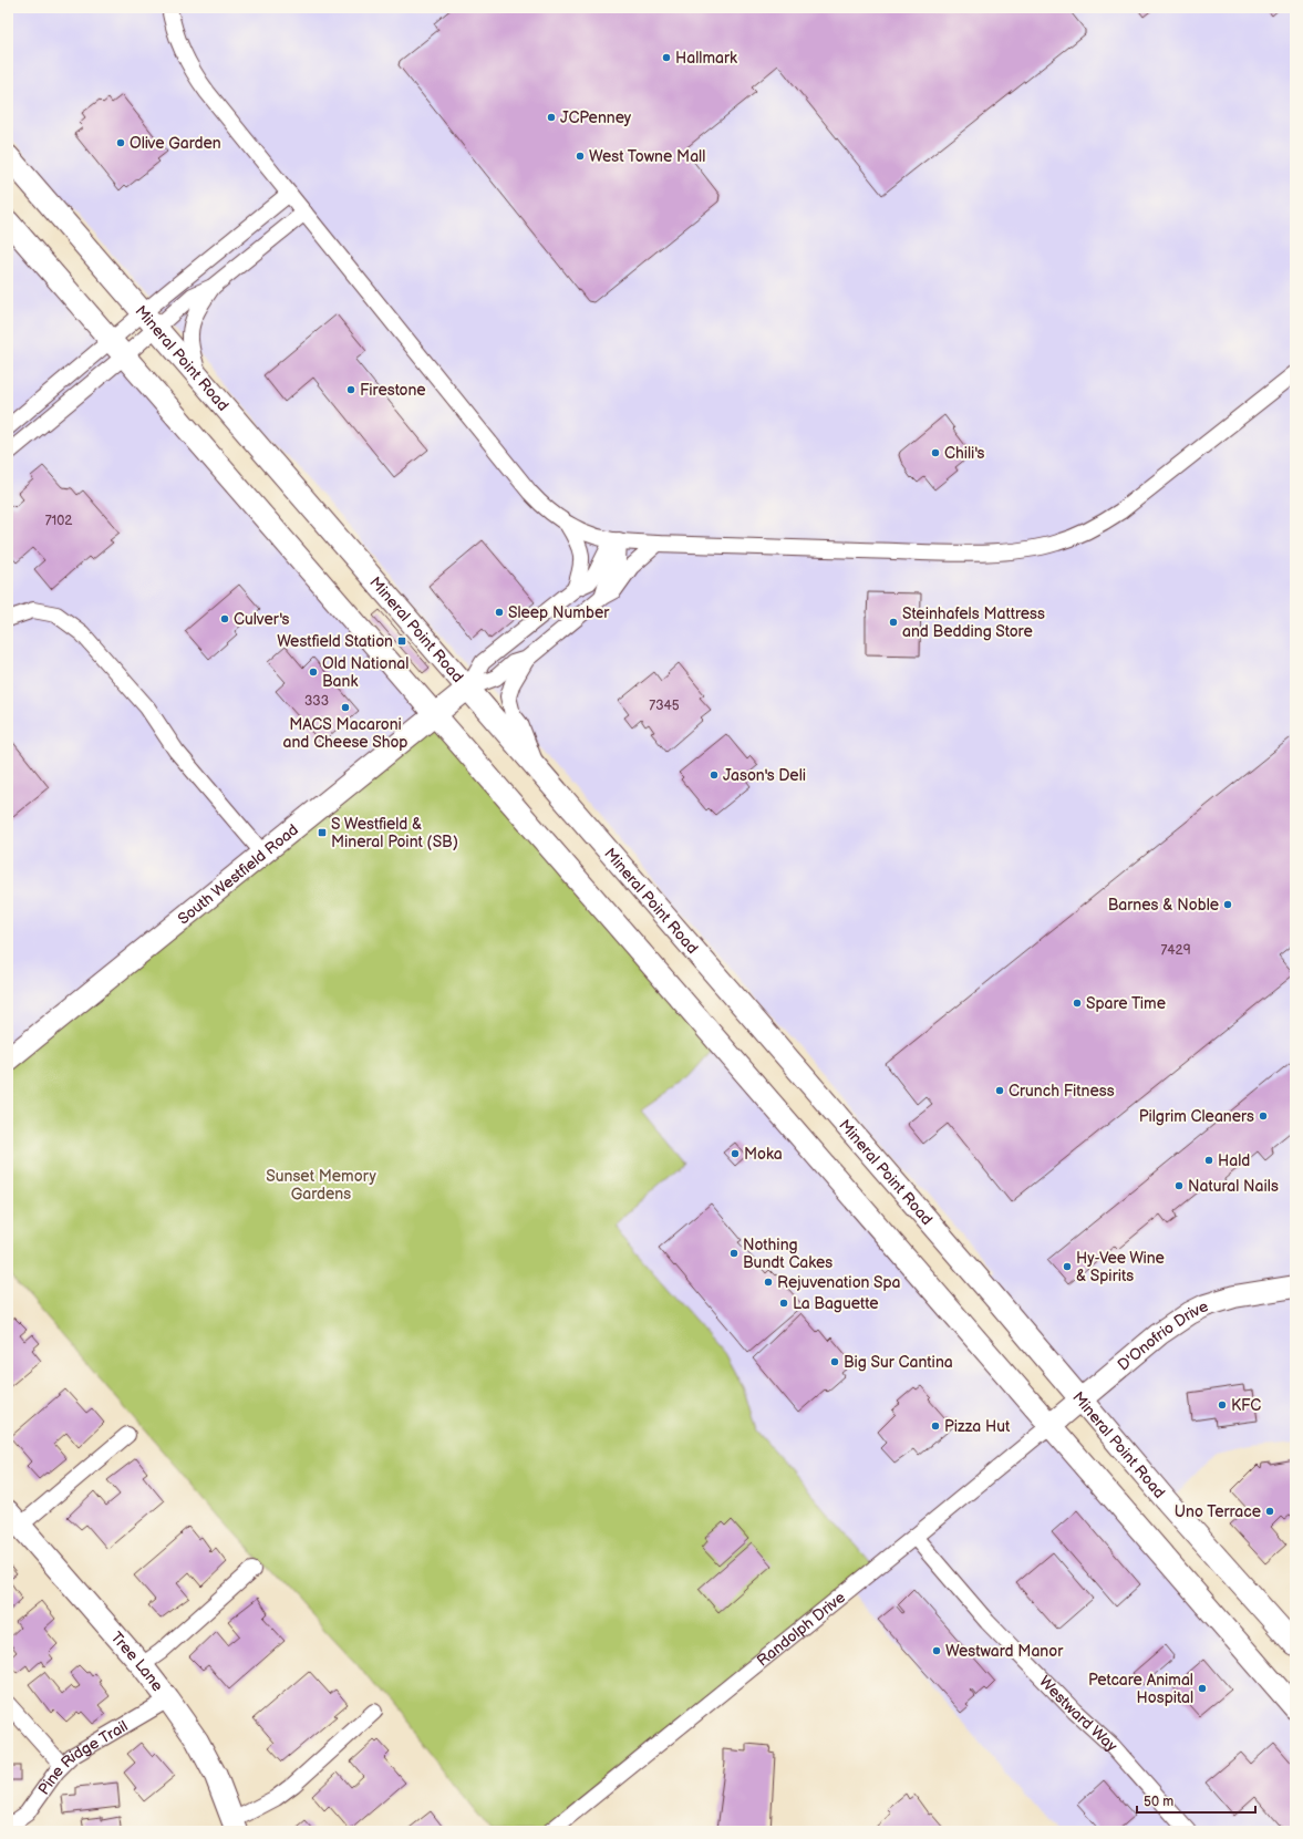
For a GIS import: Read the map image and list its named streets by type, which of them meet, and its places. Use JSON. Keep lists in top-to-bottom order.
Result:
{
  "streets": {
    "main road": [
      "Mineral Point Road",
      "South Westfield Road",
      "D'Onofrio Drive",
      "Tree Lane"
    ],
    "street": ["Randolph Drive", "Westward Way", "Pine Ridge Trail"]
  },
  "crossings": [
    ["Mineral Point Road", "South Westfield Road"],
    ["Mineral Point Road", "D'Onofrio Drive"],
    ["D'Onofrio Drive", "Randolph Drive"],
    ["Randolph Drive", "Westward Way"],
    ["Tree Lane", "Pine Ridge Trail"]
  ],
  "parks": ["Sunset Memory Gardens"],
  "places": {
    "other": [
      "Hallmark",
      "JCPenney",
      "Olive Garden",
      "West Towne Mall",
      "Firestone",
      "Chili's",
      "Sleep Number",
      "Culver's",
      "Steinhafels Mattress and Bedding Store",
      "Old National Bank",
      "MACS Macaroni and Cheese Shop",
      "Jason's Deli",
      "Barnes & Noble",
      "Spare Time",
      "Crunch Fitness",
      "Pilgrim Cleaners",
      "Moka",
      "Hald",
      "Natural Nails",
      "Nothing Bundt Cakes",
      "Hy-Vee Wine & Spirits",
      "Rejuvenation Spa",
      "La Baguette",
      "Big Sur Cantina",
      "KFC",
      "Pizza Hut",
      "Uno Terrace",
      "Westward Manor",
      "Petcare Animal Hospital"
    ],
    "transit": ["Westfield Station", "S Westfield & Mineral Point (SB)"]
  },
  "house_numbers": [
    "7102",
    "333",
    "7345",
    "7429"
  ],
  "scale_bar": "50 m"
}
